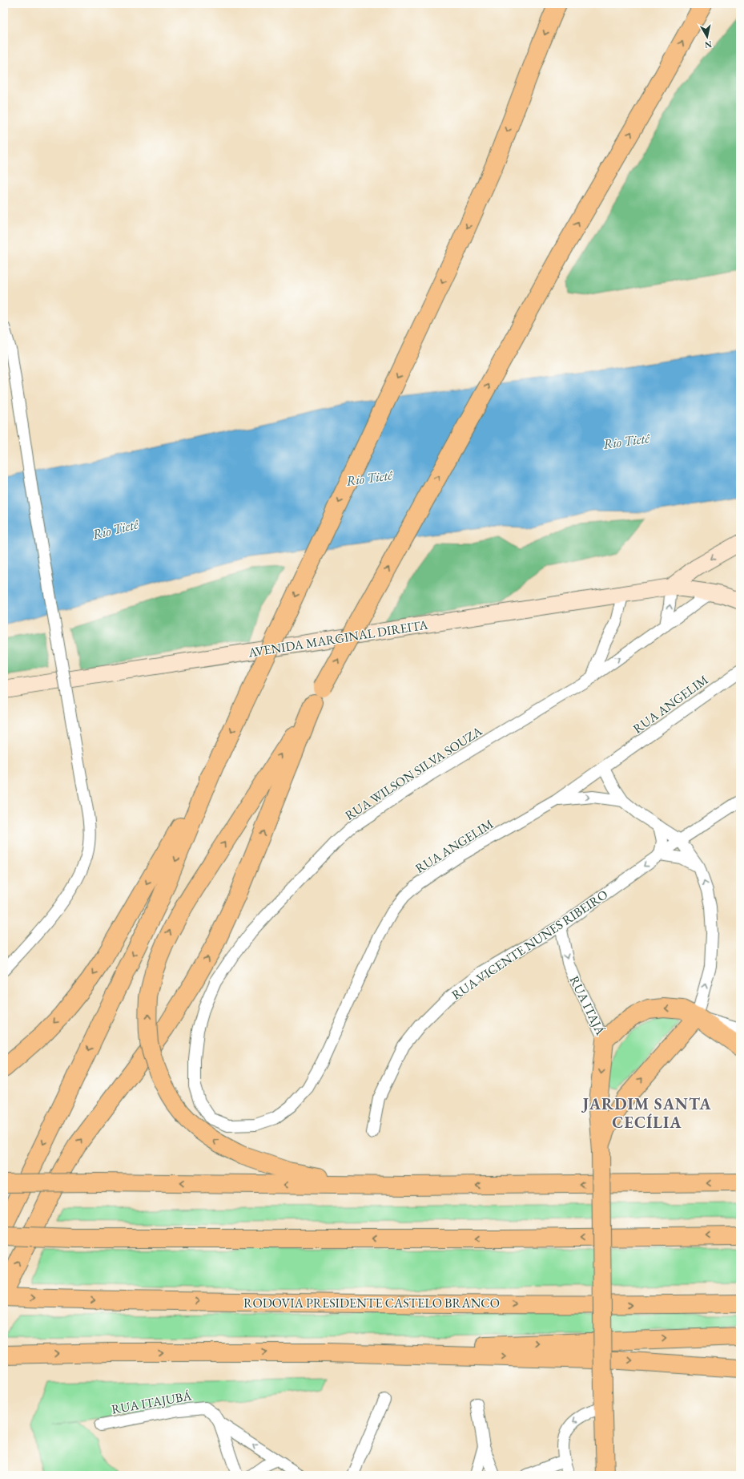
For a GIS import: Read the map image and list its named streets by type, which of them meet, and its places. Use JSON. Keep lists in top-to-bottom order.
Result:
{
  "streets": {
    "main road": ["AVENIDA MARGINAL DIREITA", "RUA ITAJÁ", "RODOVIA PRESIDENTE CASTELO BRANCO"],
    "street": [
      "RUA ANGELIM",
      "RUA WILSON SILVA SOUZA",
      "RUA VICENTE NUNES RIBEIRO",
      "RUA ITAJUBÁ"
    ]
  },
  "crossings": [
    ["AVENIDA MARGINAL DIREITA", "RUA WILSON SILVA SOUZA"],
    ["RUA ANGELIM", "RUA WILSON SILVA SOUZA"],
    ["RUA VICENTE NUNES RIBEIRO", "RUA ITAJÁ"]
  ],
  "districts": ["JARDIM SANTA CECÍLIA"],
  "water": ["Rio Tietê"],
  "north": "bottom"
}
